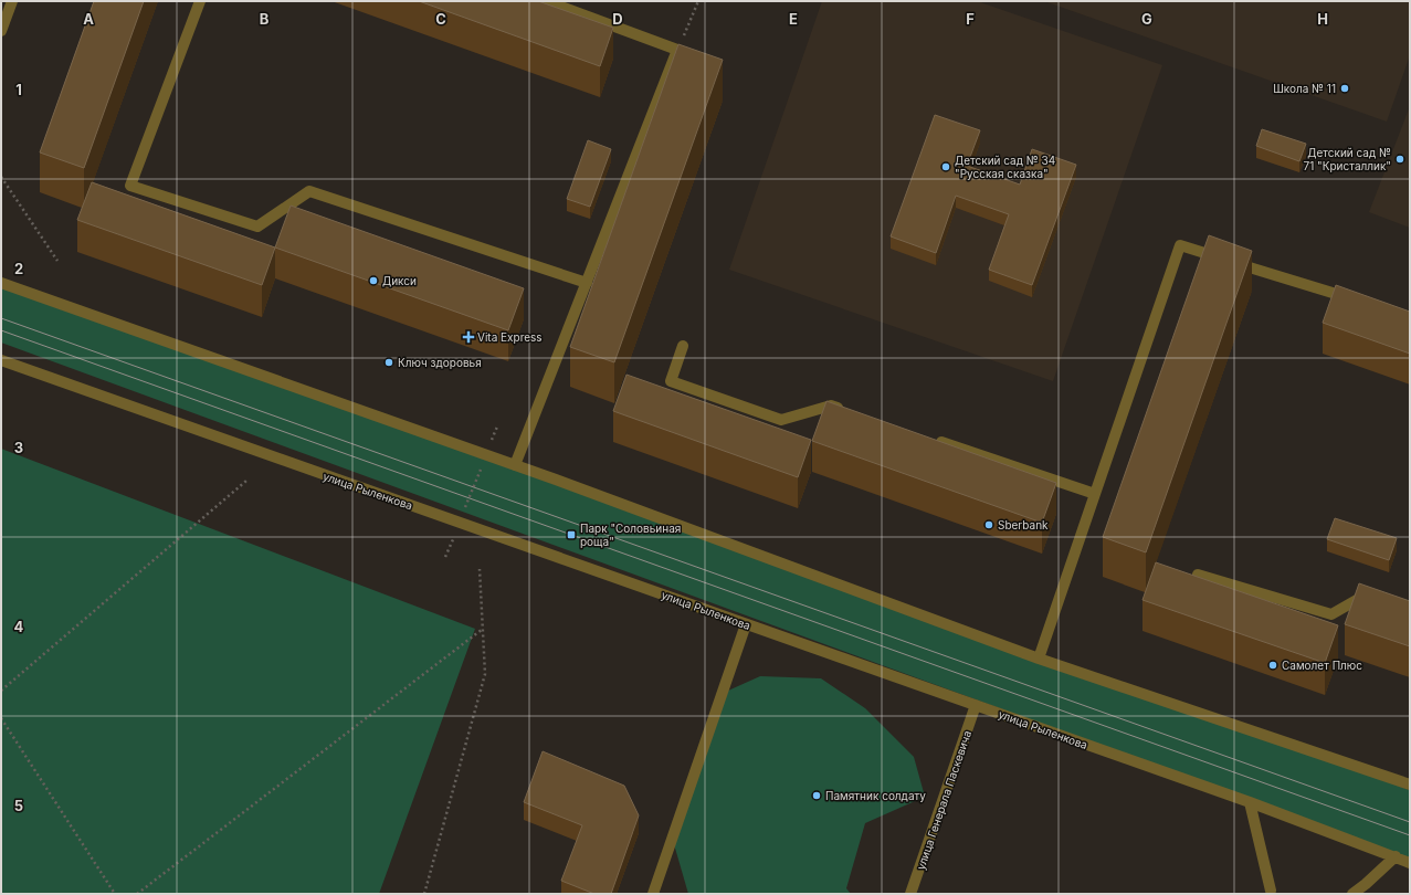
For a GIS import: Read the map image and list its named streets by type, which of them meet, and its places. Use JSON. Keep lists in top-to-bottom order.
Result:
{
  "streets": {
    "street": ["улица Рыленкова", "улица Генерала Паскевича"]
  },
  "crossings": [
    ["улица Рыленкова", "улица Генерала Паскевича"]
  ],
  "places": {
    "other": [
      "Школа № 11",
      "Детский сад № 71 \"Кристаллик\"",
      "Детский сад № 34 \"Русская сказка\"",
      "Дикси",
      "Ключ здоровья",
      "Sberbank",
      "Самолет Плюс",
      "Памятник солдату"
    ],
    "health": ["Vita Express"],
    "transit": ["Парк \"Соловьиная роща\""]
  },
  "grid": {
    "columns": [
      "A",
      "B",
      "C",
      "D",
      "E",
      "F",
      "G",
      "H"
    ],
    "rows": [
      "1",
      "2",
      "3",
      "4",
      "5"
    ]
  }
}
